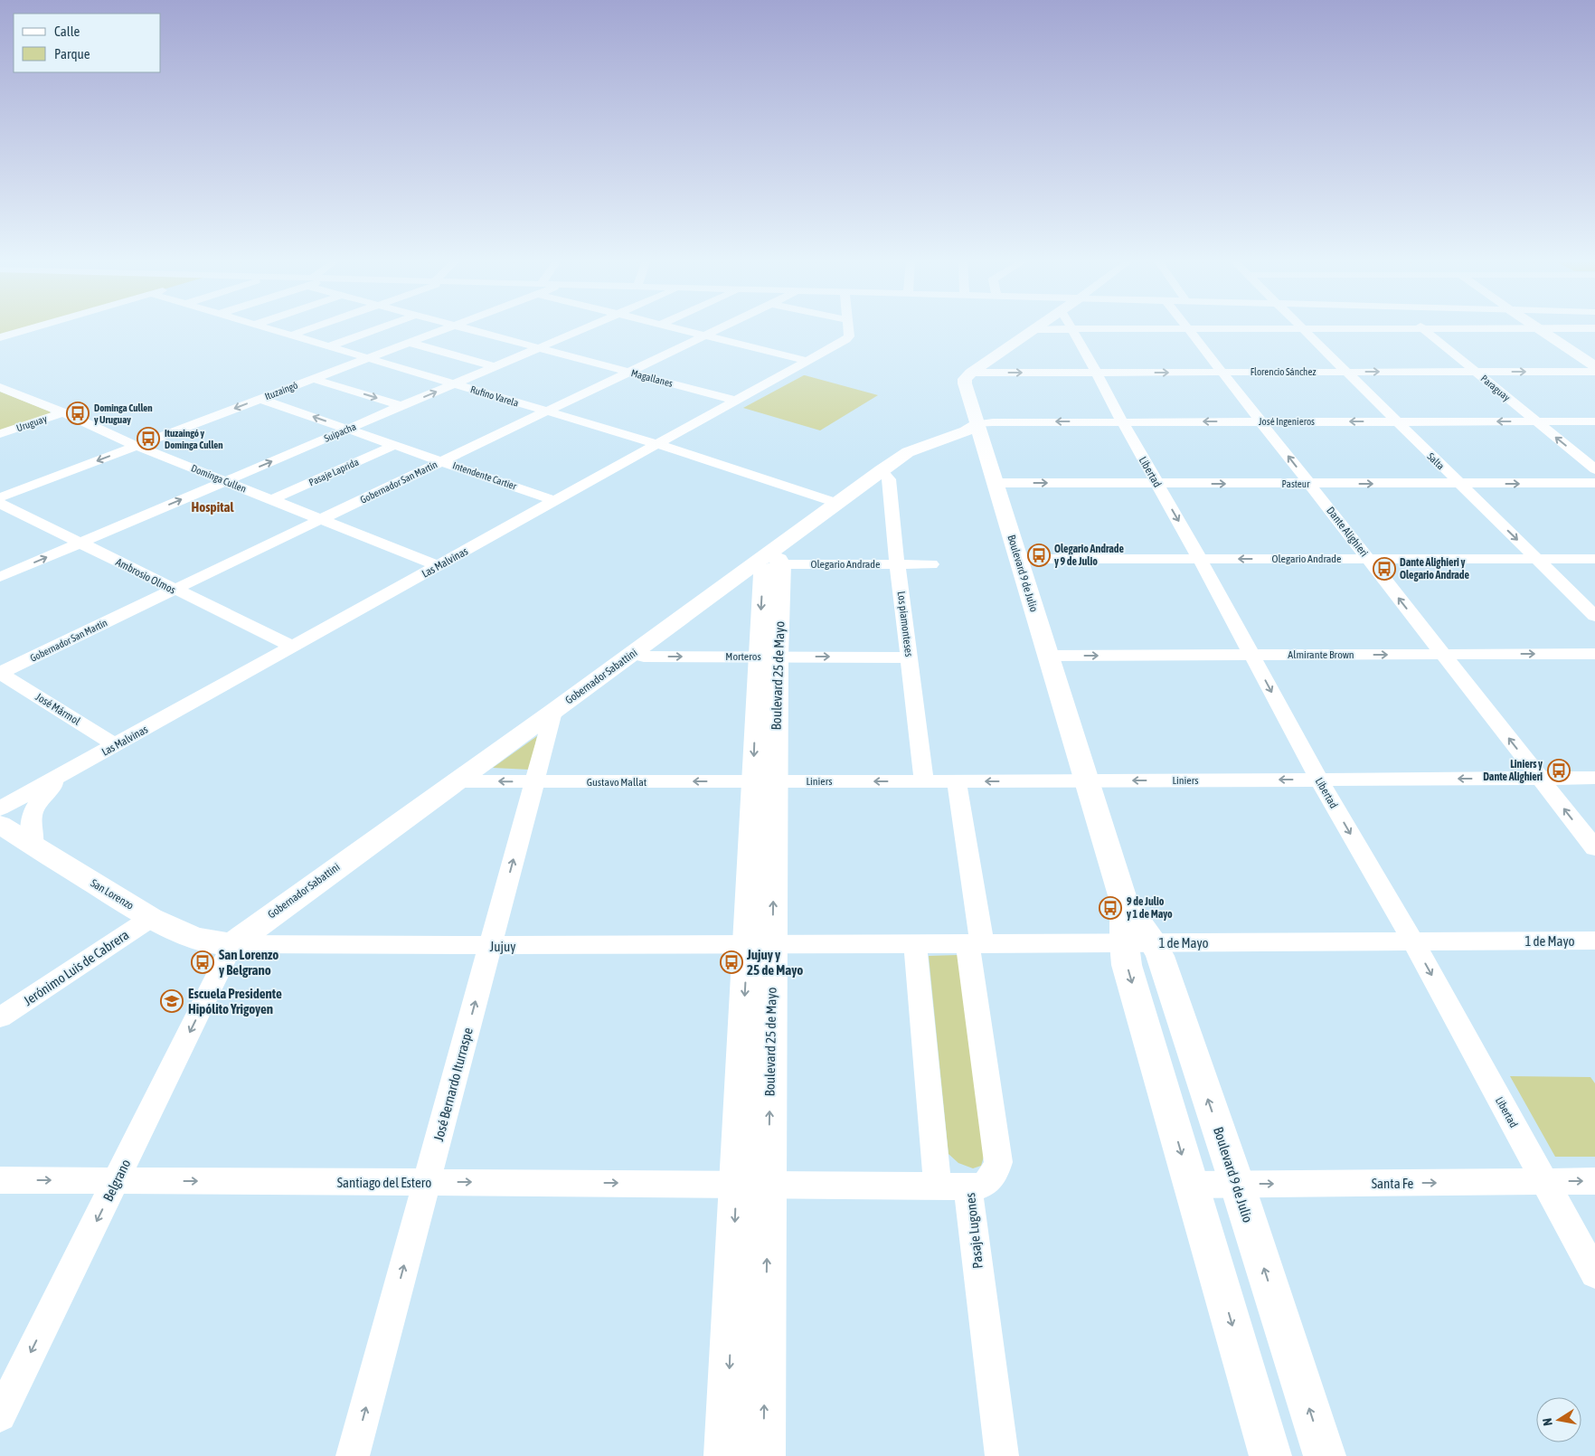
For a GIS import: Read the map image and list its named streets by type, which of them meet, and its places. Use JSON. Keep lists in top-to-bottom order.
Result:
{
  "streets": {
    "main road": [
      "Boulevard 9 de Julio",
      "Boulevard 25 de Mayo",
      "Gobernador Sabattini",
      "San Lorenzo"
    ],
    "street": [
      "Florencio Sánchez",
      "Magallanes",
      "Paraguay",
      "Ituzaingó",
      "Rufino Varela",
      "José Ingenieros",
      "Uruguay",
      "Suipacha",
      "Salta",
      "Pasaje Laprida",
      "Libertad",
      "Intendente Cartier",
      "Dominga Cullen",
      "Gobernador San Martín",
      "Pasteur",
      "Dante Alighieri",
      "Olegario Andrade",
      "Las Malvinas",
      "Ambrosio Olmos",
      "Los piamonteses",
      "Almirante Brown",
      "Morteros",
      "José Mármol",
      "Liniers",
      "Gustavo Mallat",
      "1 de Mayo",
      "Jujuy",
      "Jerónimo Luis de Cabrera",
      "José Bernardo Iturraspe",
      "Belgrano",
      "Santiago del Estero",
      "Santa Fe",
      "Pasaje Lugones"
    ]
  },
  "crossings": [
    ["Florencio Sánchez", "Paraguay"],
    ["Florencio Sánchez", "Salta"],
    ["Florencio Sánchez", "Libertad"],
    ["Florencio Sánchez", "Dante Alighieri"],
    ["Florencio Sánchez", "Boulevard 9 de Julio"],
    ["Magallanes", "Suipacha"],
    ["Magallanes", "Gobernador San Martín"],
    ["Magallanes", "Las Malvinas"],
    ["Paraguay", "José Ingenieros"],
    ["Ituzaingó", "Rufino Varela"],
    ["Ituzaingó", "Intendente Cartier"],
    ["Ituzaingó", "Dominga Cullen"],
    ["Rufino Varela", "Suipacha"],
    ["Rufino Varela", "Gobernador San Martín"],
    ["Rufino Varela", "Las Malvinas"],
    ["Rufino Varela", "Gobernador Sabattini"],
    ["José Ingenieros", "Salta"],
    ["José Ingenieros", "Libertad"],
    ["José Ingenieros", "Dante Alighieri"],
    ["José Ingenieros", "Boulevard 9 de Julio"],
    ["José Ingenieros", "Gobernador Sabattini"],
    ["Uruguay", "Dominga Cullen"],
    ["Suipacha", "Intendente Cartier"],
    ["Suipacha", "Dominga Cullen"],
    ["Suipacha", "Ambrosio Olmos"],
    ["Salta", "Pasteur"],
    ["Salta", "Olegario Andrade"],
    ["Pasaje Laprida", "Intendente Cartier"],
    ["Pasaje Laprida", "Dominga Cullen"],
    ["Libertad", "Pasteur"],
    ["Libertad", "Olegario Andrade"],
    ["Libertad", "Almirante Brown"],
    ["Libertad", "Liniers"],
    ["Libertad", "1 de Mayo"],
    ["Libertad", "Santa Fe"],
    ["Intendente Cartier", "Gobernador San Martín"],
    ["Intendente Cartier", "Las Malvinas"],
    ["Dominga Cullen", "Gobernador San Martín"],
    ["Dominga Cullen", "Las Malvinas"],
    ["Gobernador San Martín", "Ambrosio Olmos"],
    ["Gobernador San Martín", "José Mármol"],
    ["Pasteur", "Dante Alighieri"],
    ["Pasteur", "Boulevard 9 de Julio"],
    ["Dante Alighieri", "Olegario Andrade"],
    ["Dante Alighieri", "Almirante Brown"],
    ["Dante Alighieri", "Liniers"],
    ["Olegario Andrade", "Boulevard 9 de Julio"],
    ["Olegario Andrade", "Los piamonteses"],
    ["Olegario Andrade", "Boulevard 25 de Mayo"],
    ["Olegario Andrade", "Gobernador Sabattini"],
    ["Las Malvinas", "Ambrosio Olmos"],
    ["Las Malvinas", "José Mármol"],
    ["Boulevard 9 de Julio", "Almirante Brown"],
    ["Boulevard 9 de Julio", "Gobernador Sabattini"],
    ["Boulevard 9 de Julio", "Liniers"],
    ["Boulevard 9 de Julio", "1 de Mayo"],
    ["Boulevard 9 de Julio", "Santa Fe"],
    ["Los piamonteses", "Morteros"],
    ["Los piamonteses", "Gobernador Sabattini"],
    ["Los piamonteses", "Liniers"],
    ["Morteros", "Boulevard 25 de Mayo"],
    ["Morteros", "Gobernador Sabattini"],
    ["Boulevard 25 de Mayo", "Gobernador Sabattini"],
    ["Boulevard 25 de Mayo", "Liniers"],
    ["Boulevard 25 de Mayo", "Gustavo Mallat"],
    ["Boulevard 25 de Mayo", "1 de Mayo"],
    ["Boulevard 25 de Mayo", "Jujuy"],
    ["Boulevard 25 de Mayo", "Santiago del Estero"],
    ["Gobernador Sabattini", "Gustavo Mallat"],
    ["Gobernador Sabattini", "San Lorenzo"],
    ["Gobernador Sabattini", "Jujuy"],
    ["Gobernador Sabattini", "José Bernardo Iturraspe"],
    ["Gobernador Sabattini", "Belgrano"],
    ["Liniers", "Gustavo Mallat"],
    ["Gustavo Mallat", "José Bernardo Iturraspe"],
    ["San Lorenzo", "Jujuy"],
    ["San Lorenzo", "Jerónimo Luis de Cabrera"],
    ["San Lorenzo", "Belgrano"],
    ["1 de Mayo", "Jujuy"],
    ["1 de Mayo", "Pasaje Lugones"],
    ["Jujuy", "José Bernardo Iturraspe"],
    ["Jujuy", "Belgrano"],
    ["José Bernardo Iturraspe", "Santiago del Estero"],
    ["Belgrano", "Santiago del Estero"],
    ["Santiago del Estero", "Pasaje Lugones"]
  ],
  "one_way": [
    "Florencio Sánchez",
    "Ituzaingó",
    "José Ingenieros",
    "Suipacha",
    "Libertad",
    "Pasteur",
    "Dante Alighieri",
    "Almirante Brown",
    "Morteros",
    "Liniers",
    "Gustavo Mallat",
    "José Bernardo Iturraspe",
    "Belgrano",
    "Santiago del Estero",
    "Santa Fe"
  ],
  "districts": ["Hospital"],
  "places": {
    "bus stop": [
      "Dominga Cullen y Uruguay",
      "Ituzaingó y Dominga Cullen",
      "Olegario Andrade y 9 de Julio",
      "Dante Alighieri y Olegario Andrade",
      "Liniers y Dante Alighieri",
      "9 de Julio y 1 de Mayo",
      "San Lorenzo y Belgrano",
      "Jujuy y 25 de Mayo"
    ],
    "school or university": ["Escuela Presidente Hipólito Yrigoyen"]
  },
  "legend": ["Calle", "Parque"],
  "north": "left"
}
